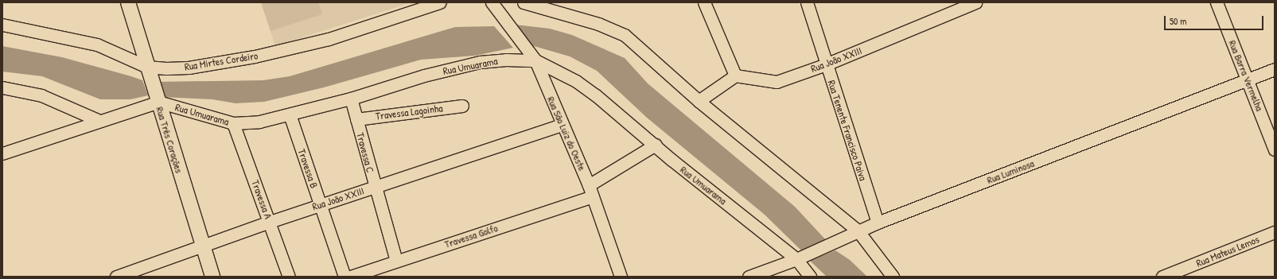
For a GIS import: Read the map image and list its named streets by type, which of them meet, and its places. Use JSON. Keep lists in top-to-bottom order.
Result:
{
  "streets": {
    "street": [
      "Rua João XXIII",
      "Rua Mirtes Cordeiro",
      "Rua Umuarama",
      "Rua Barra Vermelha",
      "Travessa Lagoinha",
      "Rua Tenente Francisco Paiva",
      "Rua São Luiz do Oeste",
      "Rua Três Corações",
      "Travessa C",
      "Travessa B",
      "Rua Luminosa",
      "Travessa A",
      "Travessa Golfo",
      "Rua Mateus Lemos"
    ]
  },
  "crossings": [
    ["Rua João XXIII", "Rua Tenente Francisco Paiva"],
    ["Rua João XXIII", "Rua São Luiz do Oeste"],
    ["Rua João XXIII", "Rua Três Corações"],
    ["Rua João XXIII", "Travessa C"],
    ["Rua João XXIII", "Travessa B"],
    ["Rua João XXIII", "Travessa A"],
    ["Rua Mirtes Cordeiro", "Rua Três Corações"],
    ["Rua Umuarama", "Rua São Luiz do Oeste"],
    ["Rua Umuarama", "Rua Três Corações"],
    ["Rua Umuarama", "Travessa C"],
    ["Rua Umuarama", "Travessa B"],
    ["Rua Umuarama", "Rua Luminosa"],
    ["Rua Umuarama", "Travessa A"],
    ["Rua Barra Vermelha", "Rua Luminosa"],
    ["Travessa Lagoinha", "Travessa C"],
    ["Rua Tenente Francisco Paiva", "Rua Luminosa"],
    ["Rua São Luiz do Oeste", "Travessa Golfo"],
    ["Travessa C", "Travessa Golfo"]
  ],
  "scale_bar": "50 m"
}
